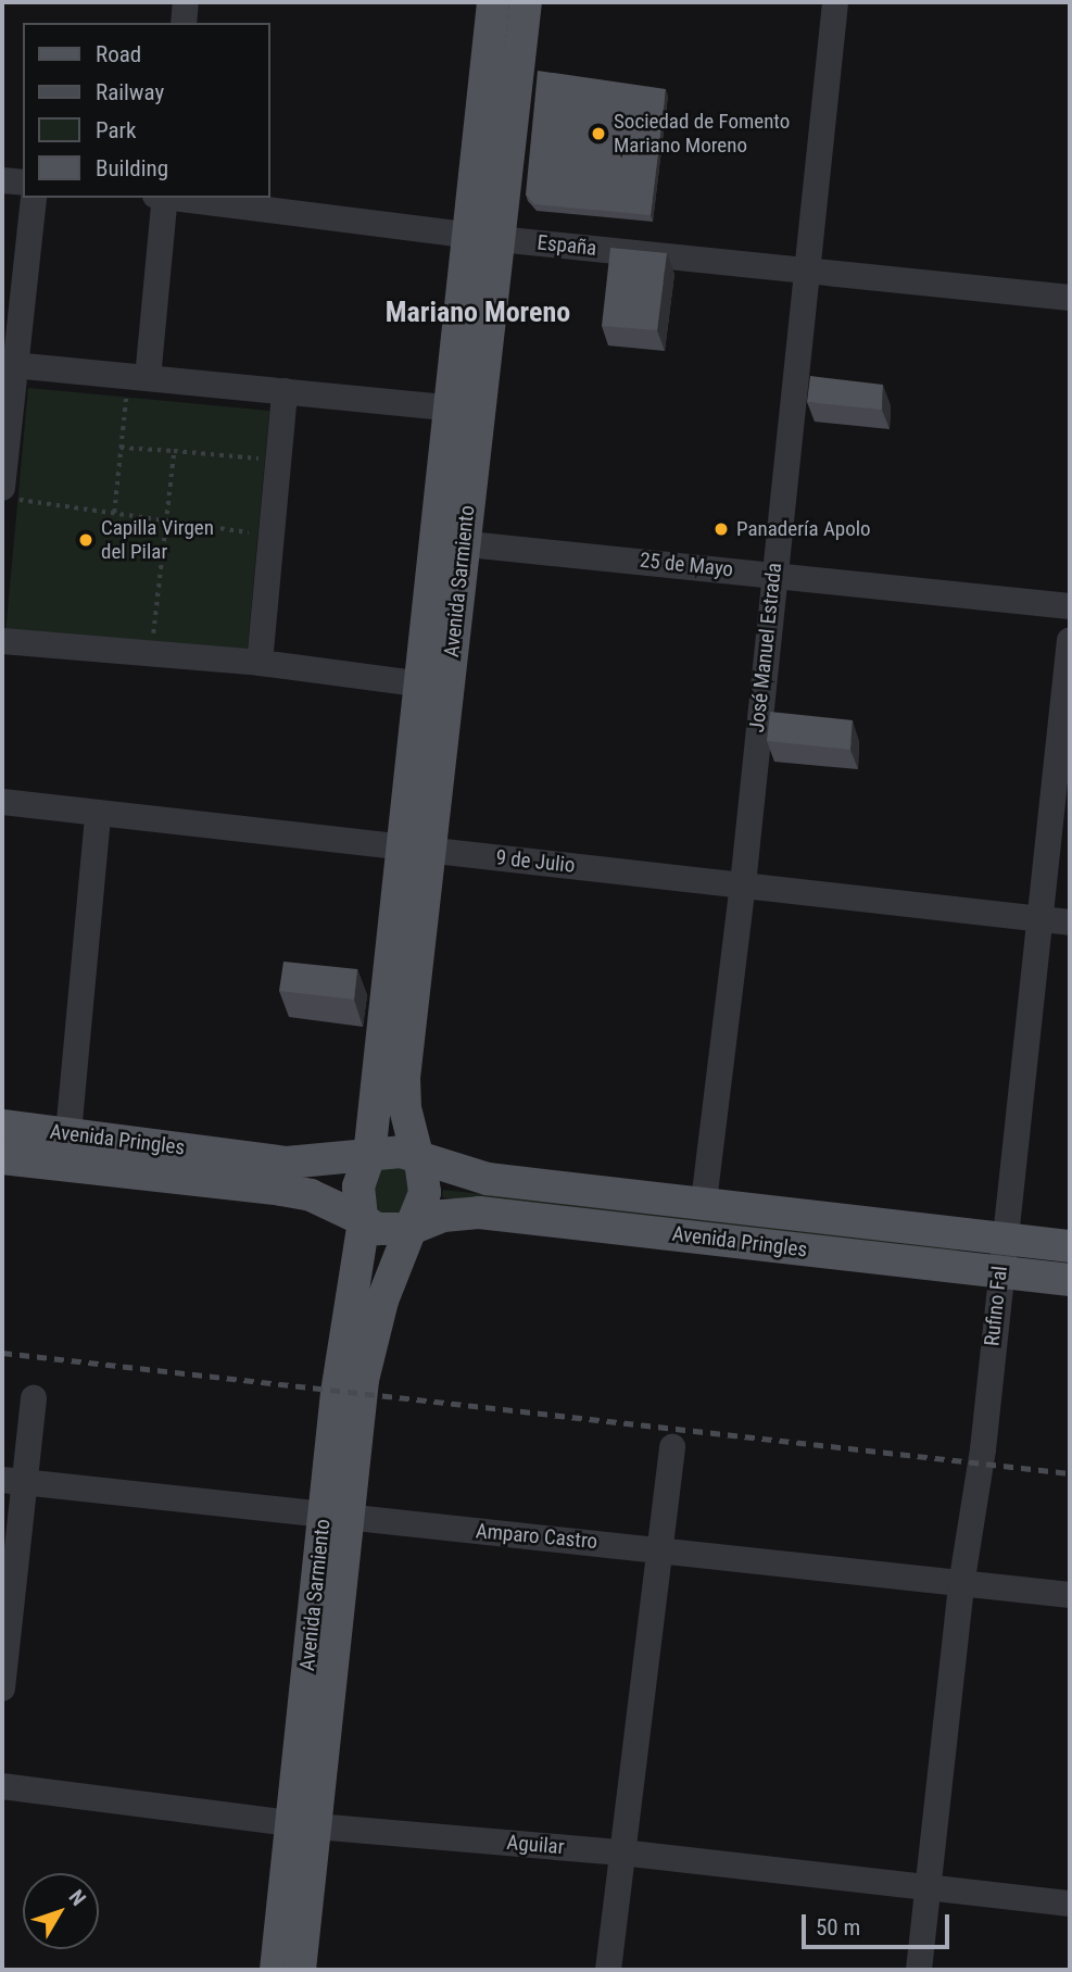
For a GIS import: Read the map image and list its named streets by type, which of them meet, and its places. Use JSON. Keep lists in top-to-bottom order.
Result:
{
  "streets": {
    "main road": ["Avenida Sarmiento", "Avenida Pringles"],
    "street": [
      "España",
      "25 de Mayo",
      "José Manuel Estrada",
      "9 de Julio",
      "Rufino Fal",
      "Amparo Castro",
      "Aguilar"
    ]
  },
  "crossings": [
    ["España", "Avenida Sarmiento"],
    ["España", "José Manuel Estrada"],
    ["25 de Mayo", "Avenida Sarmiento"],
    ["25 de Mayo", "José Manuel Estrada"],
    ["Avenida Sarmiento", "9 de Julio"],
    ["Avenida Sarmiento", "Avenida Pringles"],
    ["Avenida Sarmiento", "Amparo Castro"],
    ["Avenida Sarmiento", "Aguilar"],
    ["José Manuel Estrada", "9 de Julio"],
    ["José Manuel Estrada", "Avenida Pringles"],
    ["9 de Julio", "Rufino Fal"],
    ["Avenida Pringles", "Rufino Fal"],
    ["Rufino Fal", "Amparo Castro"],
    ["Rufino Fal", "Aguilar"]
  ],
  "districts": ["Mariano Moreno"],
  "places": ["Sociedad de Fomento Mariano Moreno", "Panadería Apolo", "Capilla Virgen del Pilar"],
  "legend": [
    "Road",
    "Railway",
    "Park",
    "Building"
  ],
  "scale_bar": "50 m",
  "north": "top right"
}
